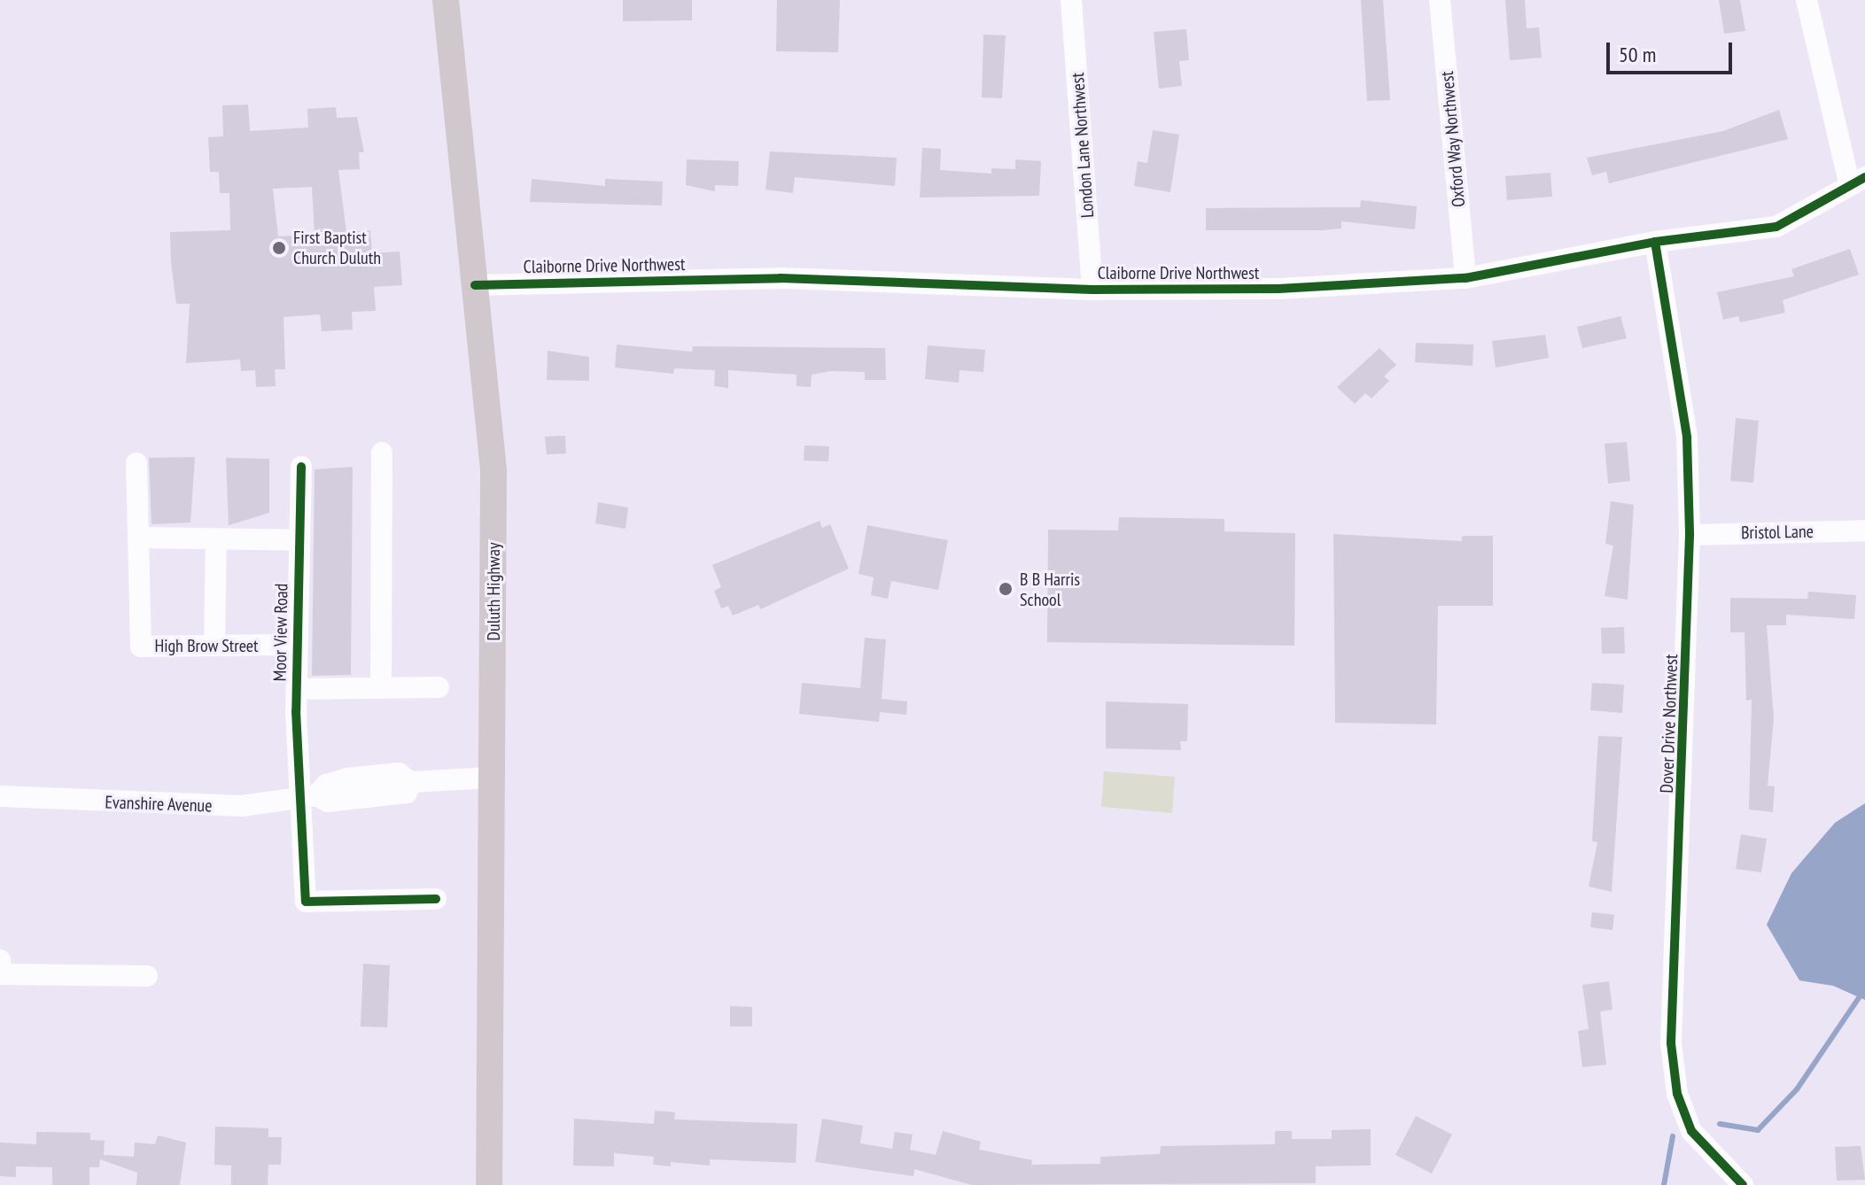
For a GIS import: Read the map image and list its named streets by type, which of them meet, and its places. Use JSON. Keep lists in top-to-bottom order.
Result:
{
  "streets": {
    "main road": ["Duluth Highway"],
    "street": [
      "Oxford Way Northwest",
      "London Lane Northwest",
      "Claiborne Drive Northwest",
      "Bristol Lane",
      "Moor View Road",
      "High Brow Street",
      "Dover Drive Northwest",
      "Evanshire Avenue"
    ]
  },
  "crossings": [
    ["Oxford Way Northwest", "Claiborne Drive Northwest"],
    ["London Lane Northwest", "Claiborne Drive Northwest"],
    ["Claiborne Drive Northwest", "Duluth Highway"],
    ["Claiborne Drive Northwest", "Dover Drive Northwest"],
    ["Bristol Lane", "Dover Drive Northwest"],
    ["Duluth Highway", "Evanshire Avenue"],
    ["Moor View Road", "High Brow Street"],
    ["Moor View Road", "Evanshire Avenue"]
  ],
  "places": ["First Baptist Church Duluth", "B B Harris School"],
  "scale_bar": "50 m"
}
